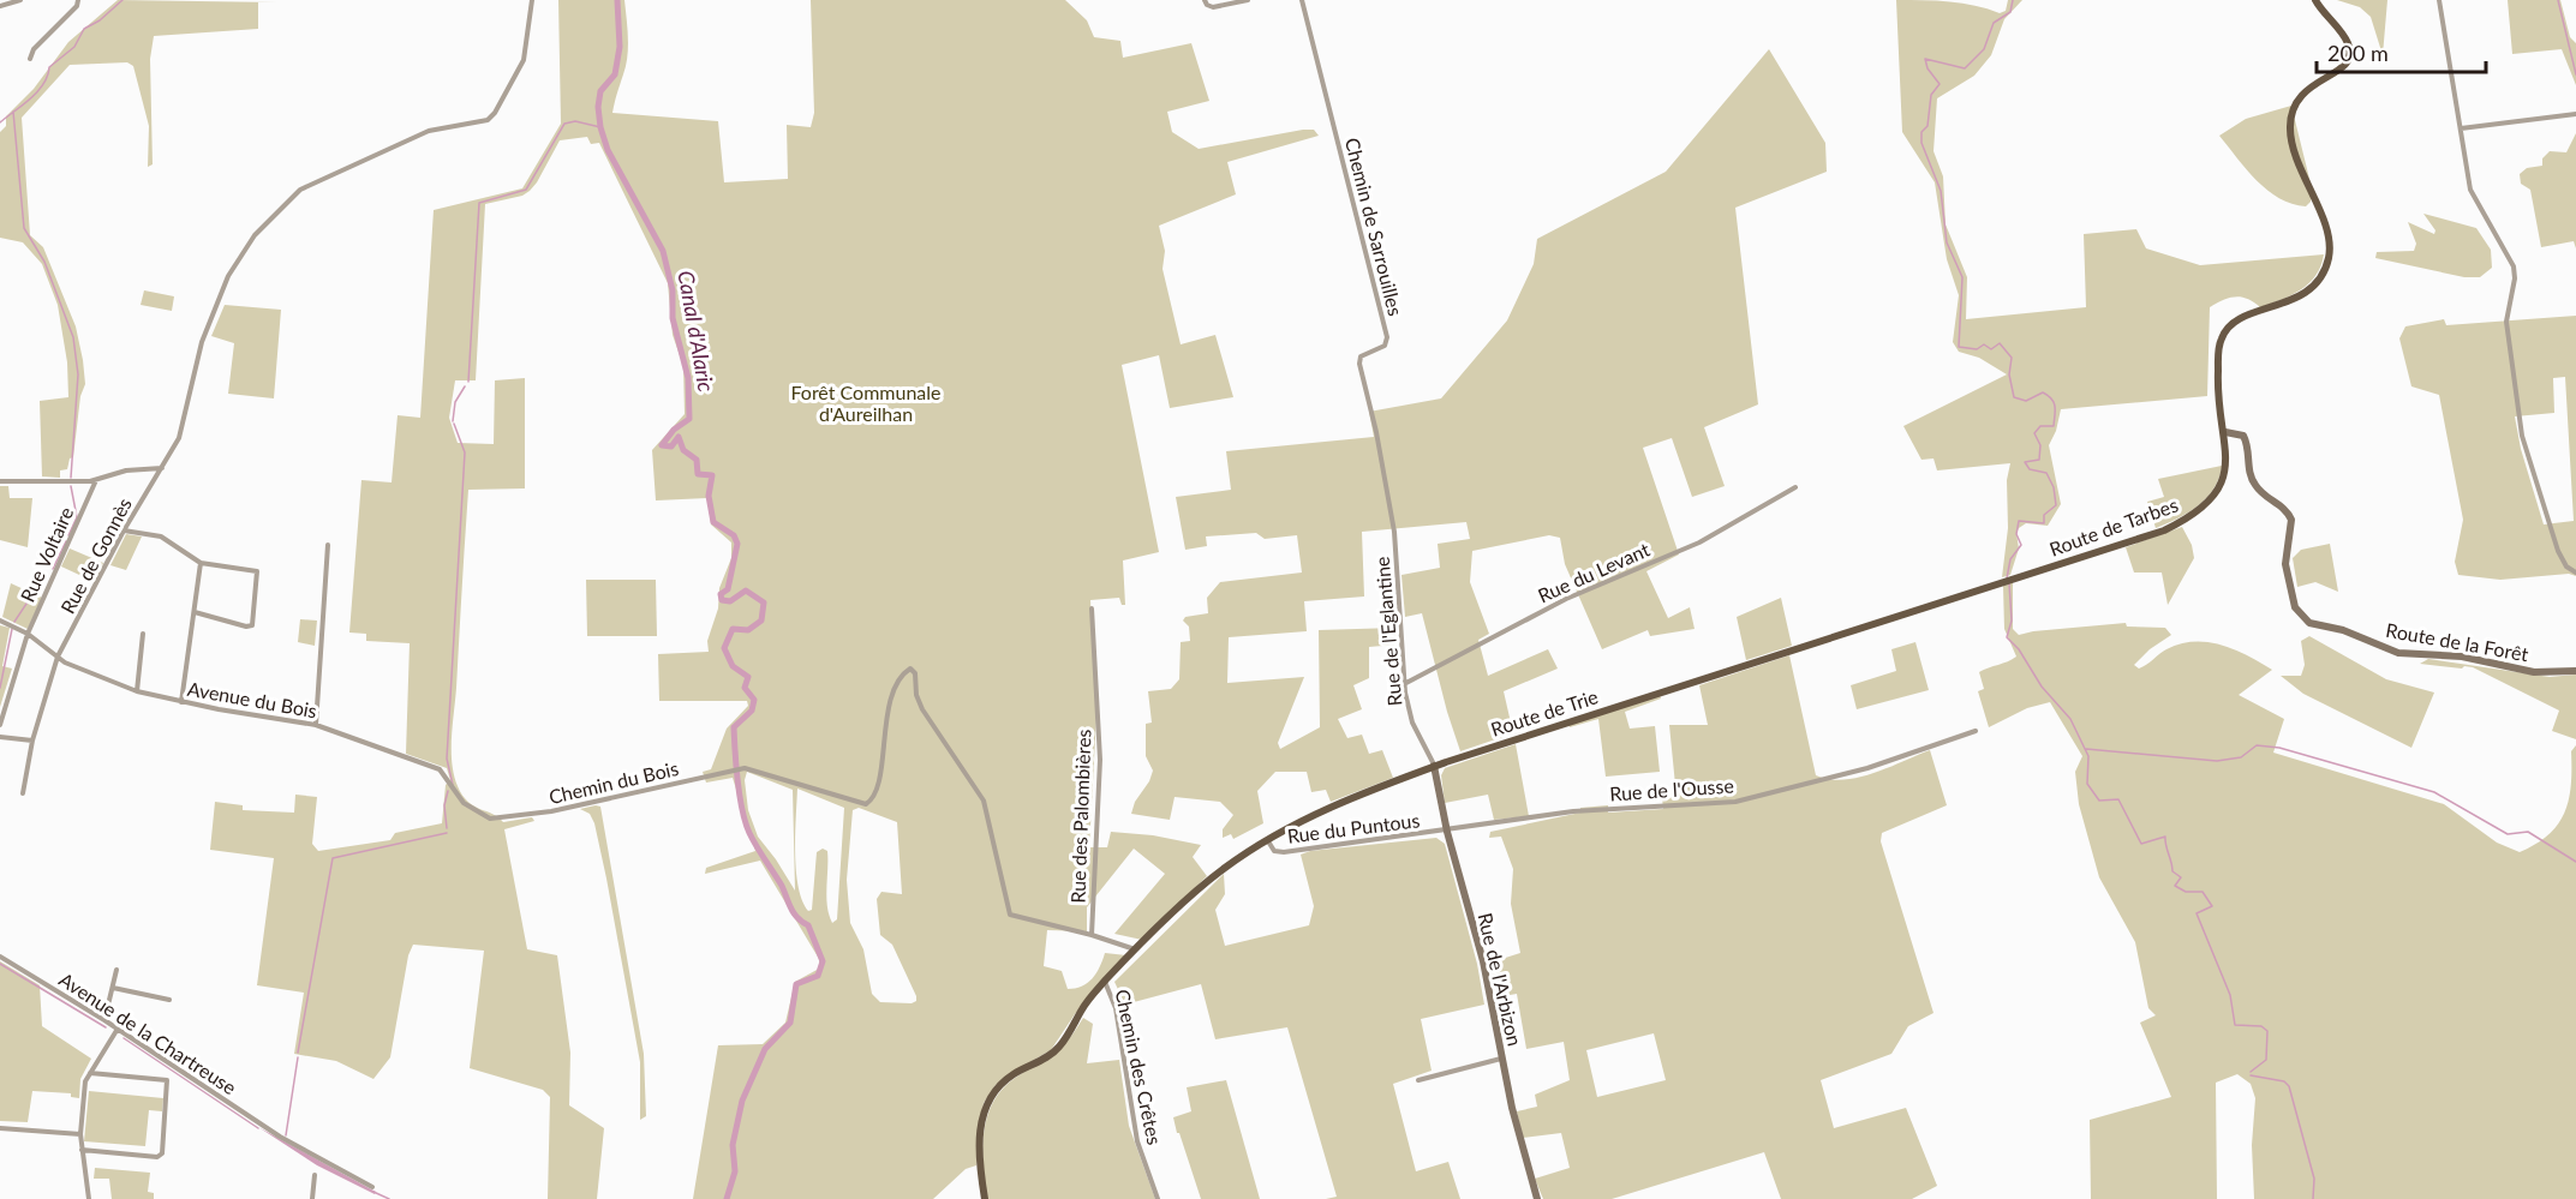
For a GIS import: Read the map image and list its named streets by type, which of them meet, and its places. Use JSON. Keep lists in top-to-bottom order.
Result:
{
  "streets": {
    "main road": ["Route de Tarbes", "Route de Trie"],
    "street": [
      "Chemin de Sarrouilles",
      "Rue Voltaire",
      "Rue de Gonnès",
      "Rue du Levant",
      "Rue de l'Eglantine",
      "Route de la Forêt",
      "Avenue du Bois",
      "Chemin du Bois",
      "Rue de l'Ousse",
      "Rue des Palombières",
      "Rue du Puntous",
      "Rue de l'Arbizon",
      "Avenue de la Chartreuse",
      "Chemin des Crêtes"
    ]
  },
  "crossings": [
    ["Chemin de Sarrouilles", "Rue de l'Eglantine"],
    ["Route de Tarbes", "Route de la Forêt"],
    ["Route de Tarbes", "Route de Trie"],
    ["Rue Voltaire", "Avenue du Bois"],
    ["Rue de Gonnès", "Avenue du Bois"],
    ["Rue du Levant", "Rue de l'Eglantine"],
    ["Rue de l'Eglantine", "Route de Trie"],
    ["Rue de l'Eglantine", "Rue de l'Arbizon"],
    ["Avenue du Bois", "Chemin du Bois"],
    ["Route de Trie", "Rue du Puntous"],
    ["Route de Trie", "Rue de l'Arbizon"],
    ["Route de Trie", "Chemin des Crêtes"],
    ["Chemin du Bois", "Rue des Palombières"],
    ["Rue de l'Ousse", "Rue du Puntous"],
    ["Rue de l'Ousse", "Rue de l'Arbizon"],
    ["Rue du Puntous", "Rue de l'Arbizon"]
  ],
  "water": ["Canal d'Alaric"],
  "parks": ["Forêt Communale d'Aureilhan"],
  "scale_bar": "200 m"
}
